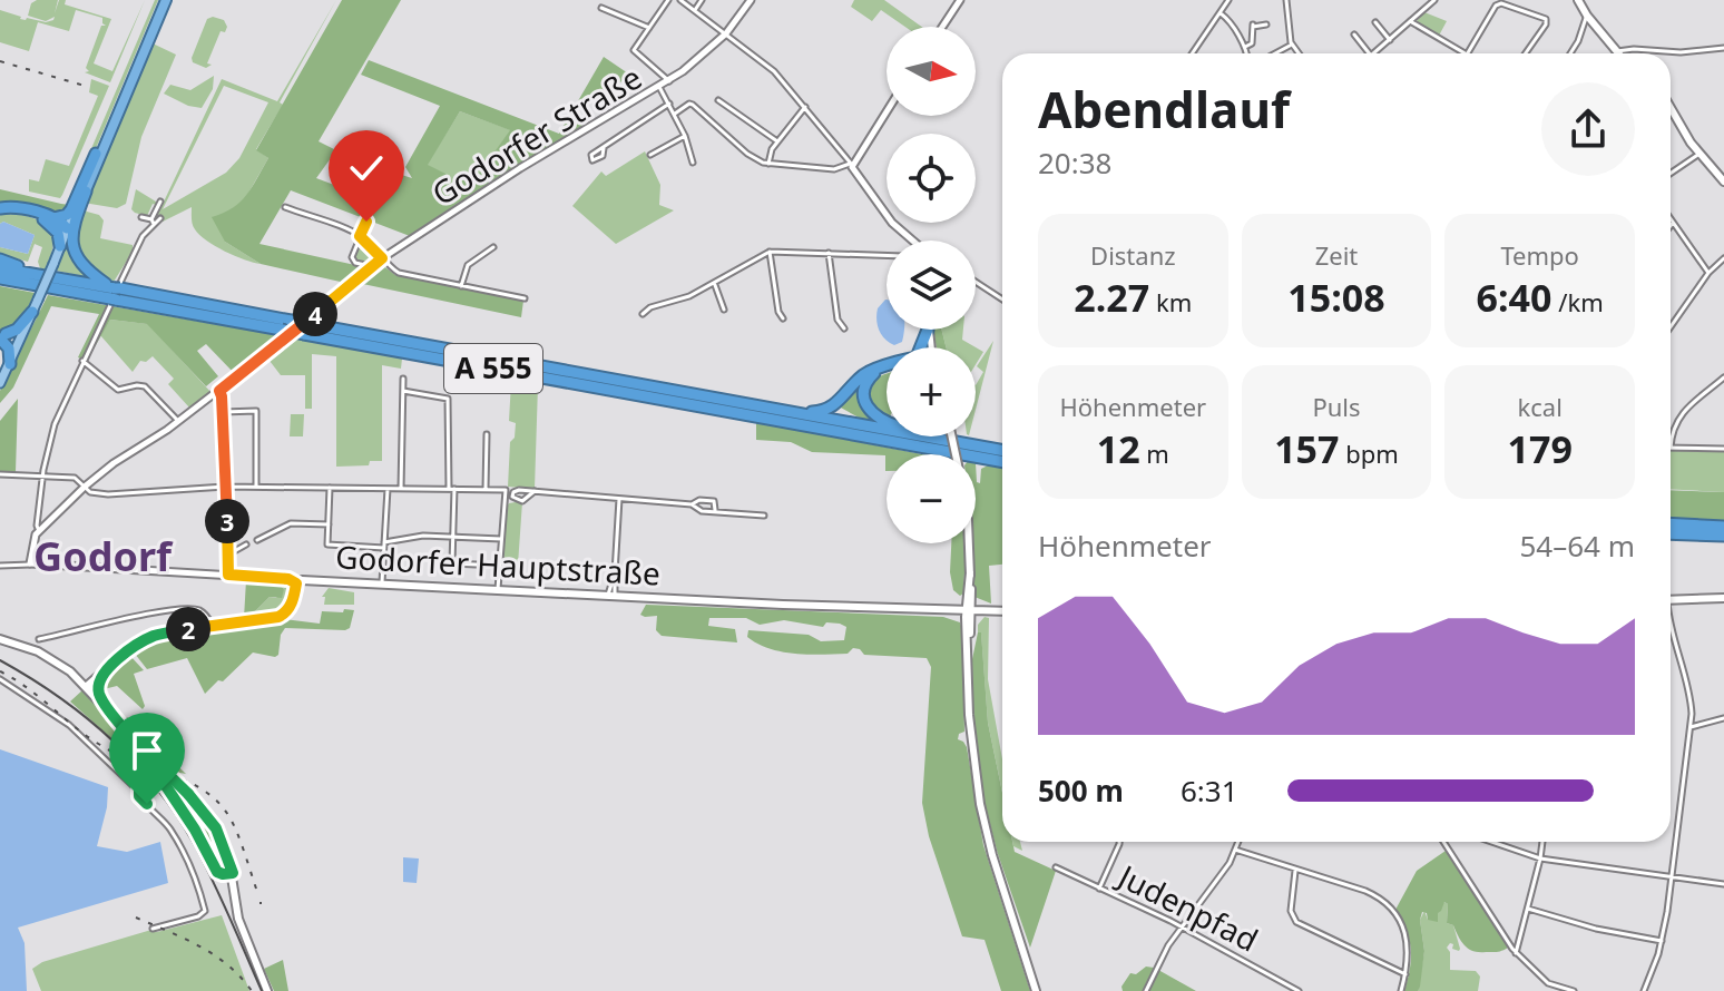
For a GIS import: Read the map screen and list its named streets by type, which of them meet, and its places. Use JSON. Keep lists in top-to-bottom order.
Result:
{
  "streets": {
    "highway": ["A 555"],
    "main road": ["Godorfer Hauptstraße"],
    "street": ["Godorfer Straße", "Judenpfad"]
  },
  "crossings": [
    ["Godorfer Straße", "A 555"]
  ],
  "districts": ["Godorf"],
  "north": "right",
  "page": {
    "map_buttons": ["+", "−"],
    "heading": ["Abendlauf", "20:38"],
    "stats": [
      ["Distanz", "2.27 km"],
      ["Zeit", "15:08"],
      ["Tempo", "6:40 /km"],
      ["Höhenmeter", "12 m"],
      ["Puls", "157 bpm"],
      ["kcal", "179"]
    ],
    "pins": ["4", "3", "2"],
    "chart": ["Höhenmeter", "54–64 m"],
    "list": [
      {
        "name": "500 m",
        "note": "6:31"
      }
    ]
  }
}
